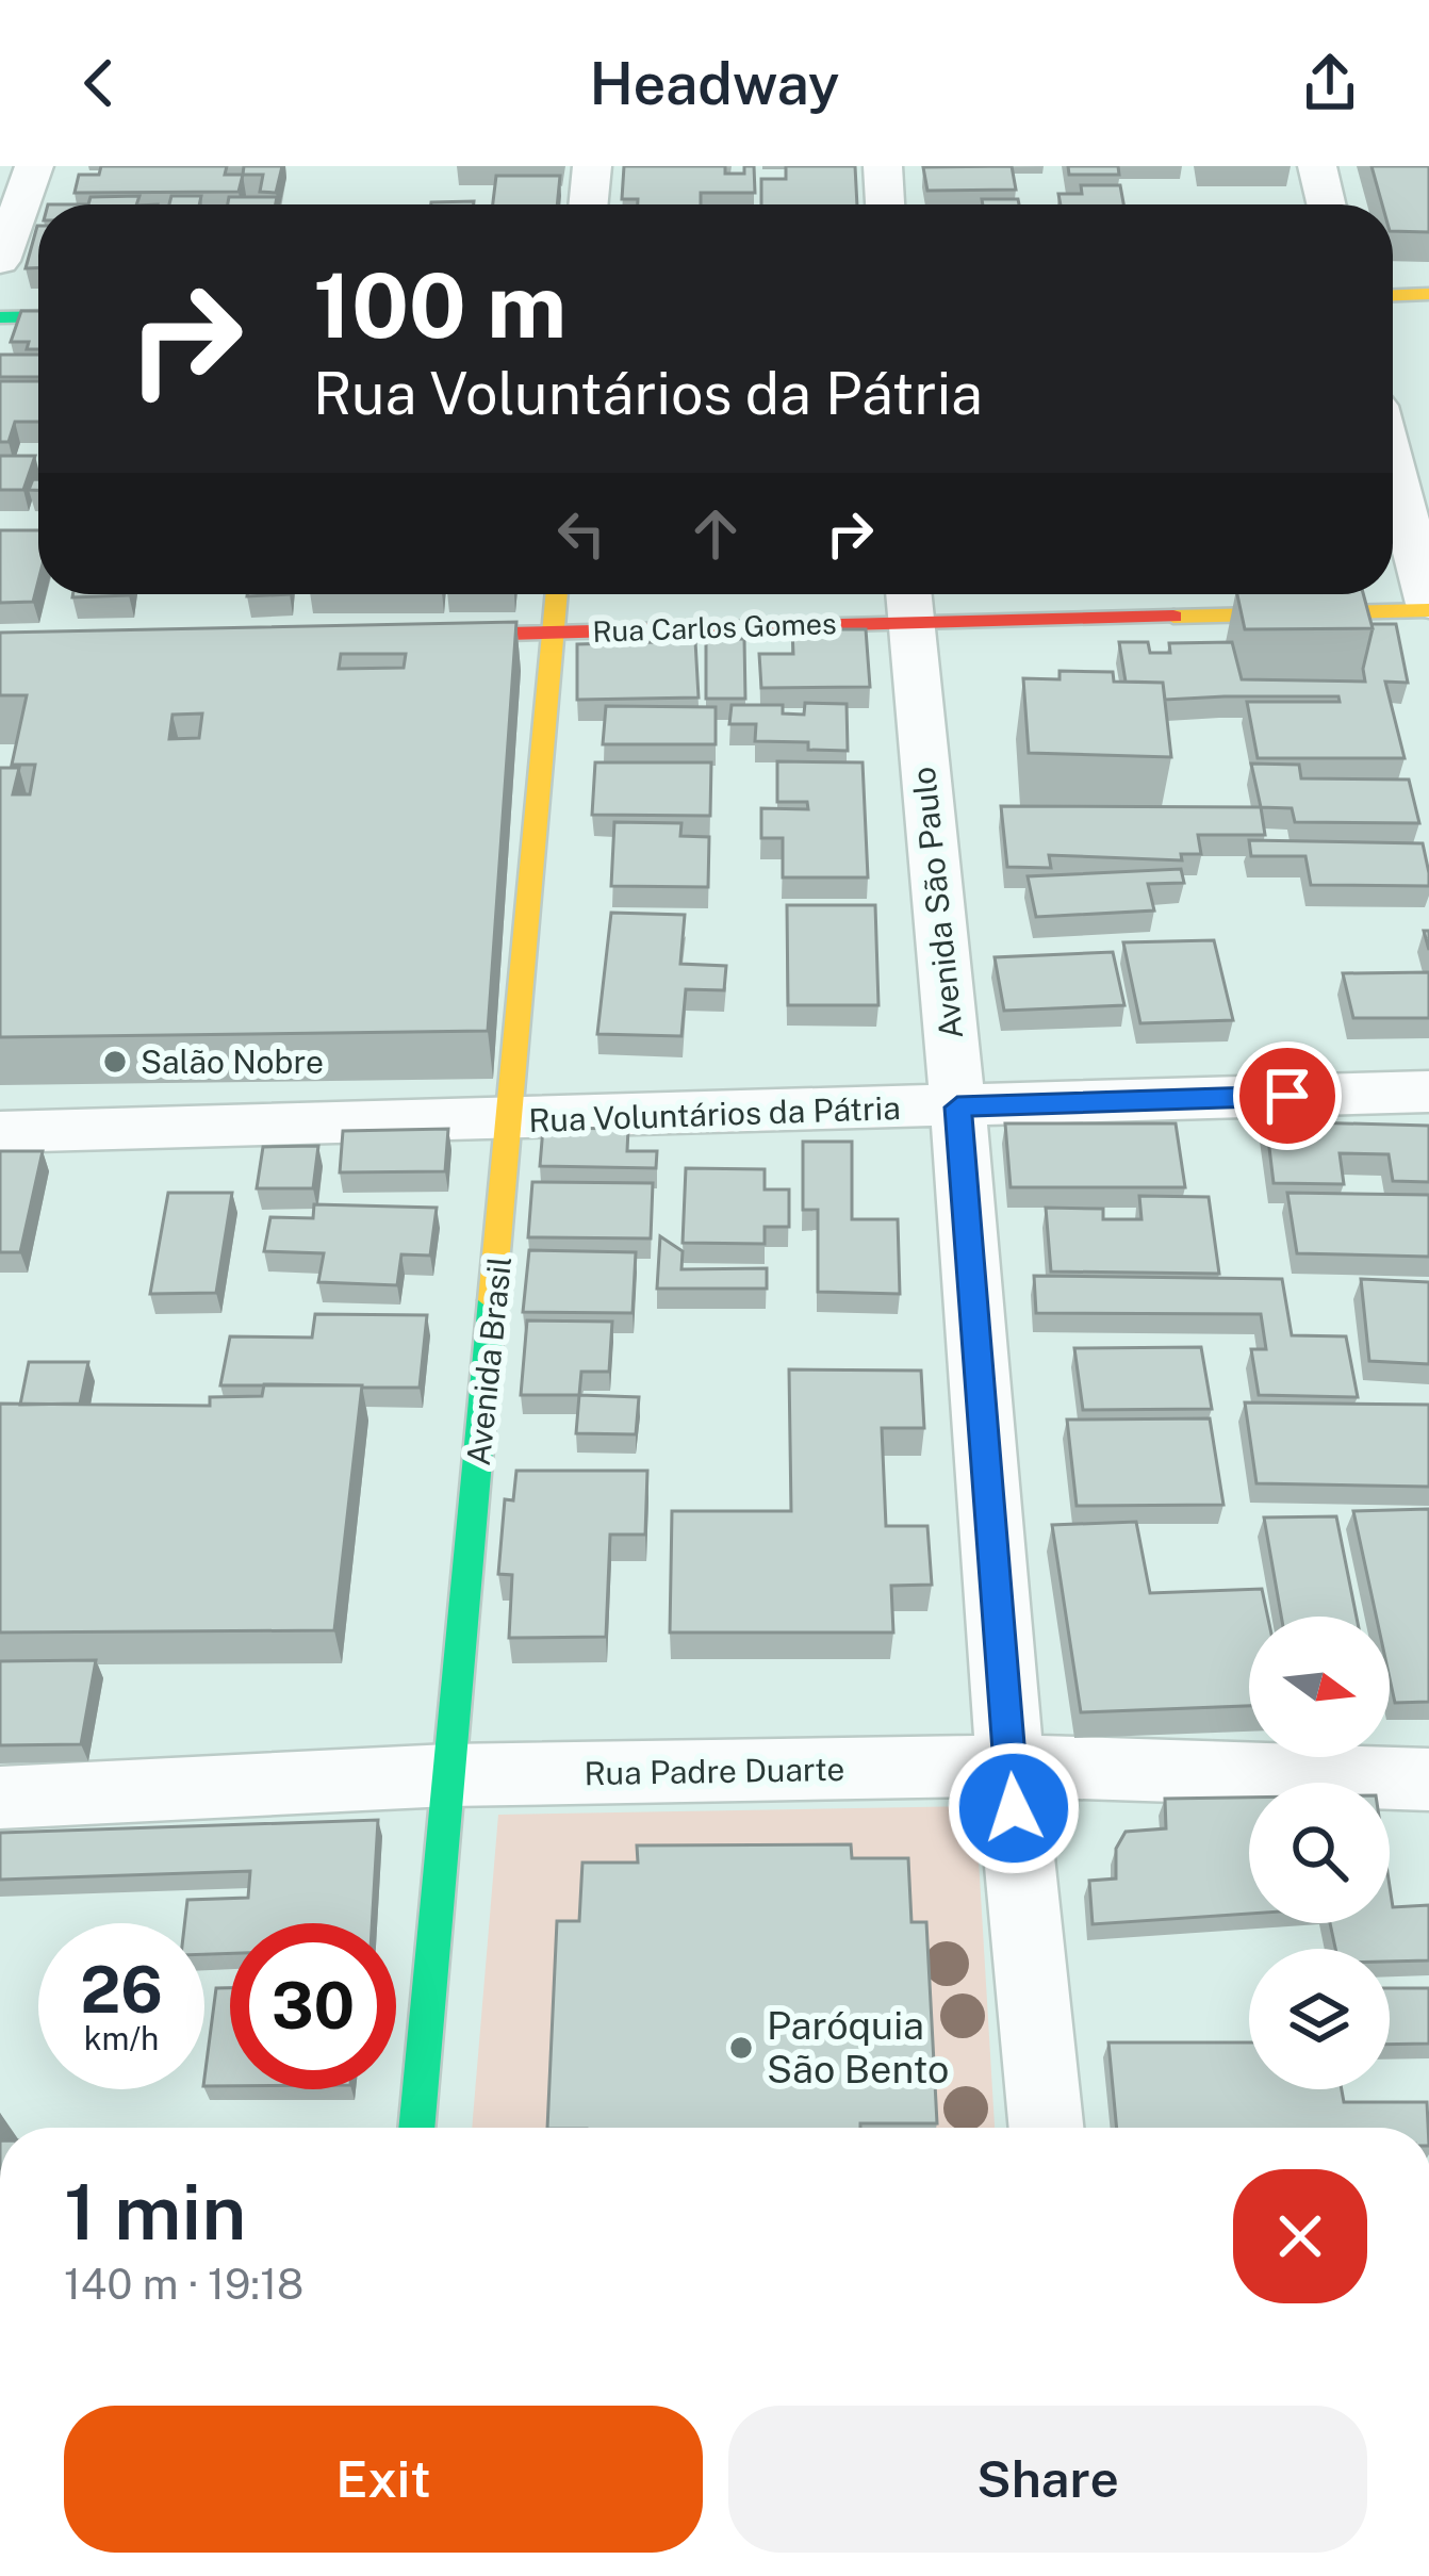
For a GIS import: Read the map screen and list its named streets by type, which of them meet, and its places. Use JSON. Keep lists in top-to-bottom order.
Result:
{
  "streets": {
    "street": [
      "Rua Carlos Gomes",
      "Avenida São Paulo",
      "Rua Voluntários da Pátria",
      "Avenida Brasil",
      "Rua Padre Duarte"
    ]
  },
  "crossings": [
    ["Rua Carlos Gomes", "Avenida São Paulo"],
    ["Rua Carlos Gomes", "Avenida Brasil"],
    ["Avenida São Paulo", "Rua Voluntários da Pátria"],
    ["Avenida São Paulo", "Rua Padre Duarte"],
    ["Rua Voluntários da Pátria", "Avenida Brasil"],
    ["Avenida Brasil", "Rua Padre Duarte"]
  ],
  "places": ["Salão Nobre", "Paróquia São Bento"],
  "north": "right",
  "page": {
    "header": "Headway",
    "turn": ["100 m", "Rua Voluntários da Pátria"],
    "speed": "26 km/h",
    "limit": "30",
    "heading": ["1 min", "140 m · 19:18"],
    "buttons": ["Exit", "Share"]
  }
}
